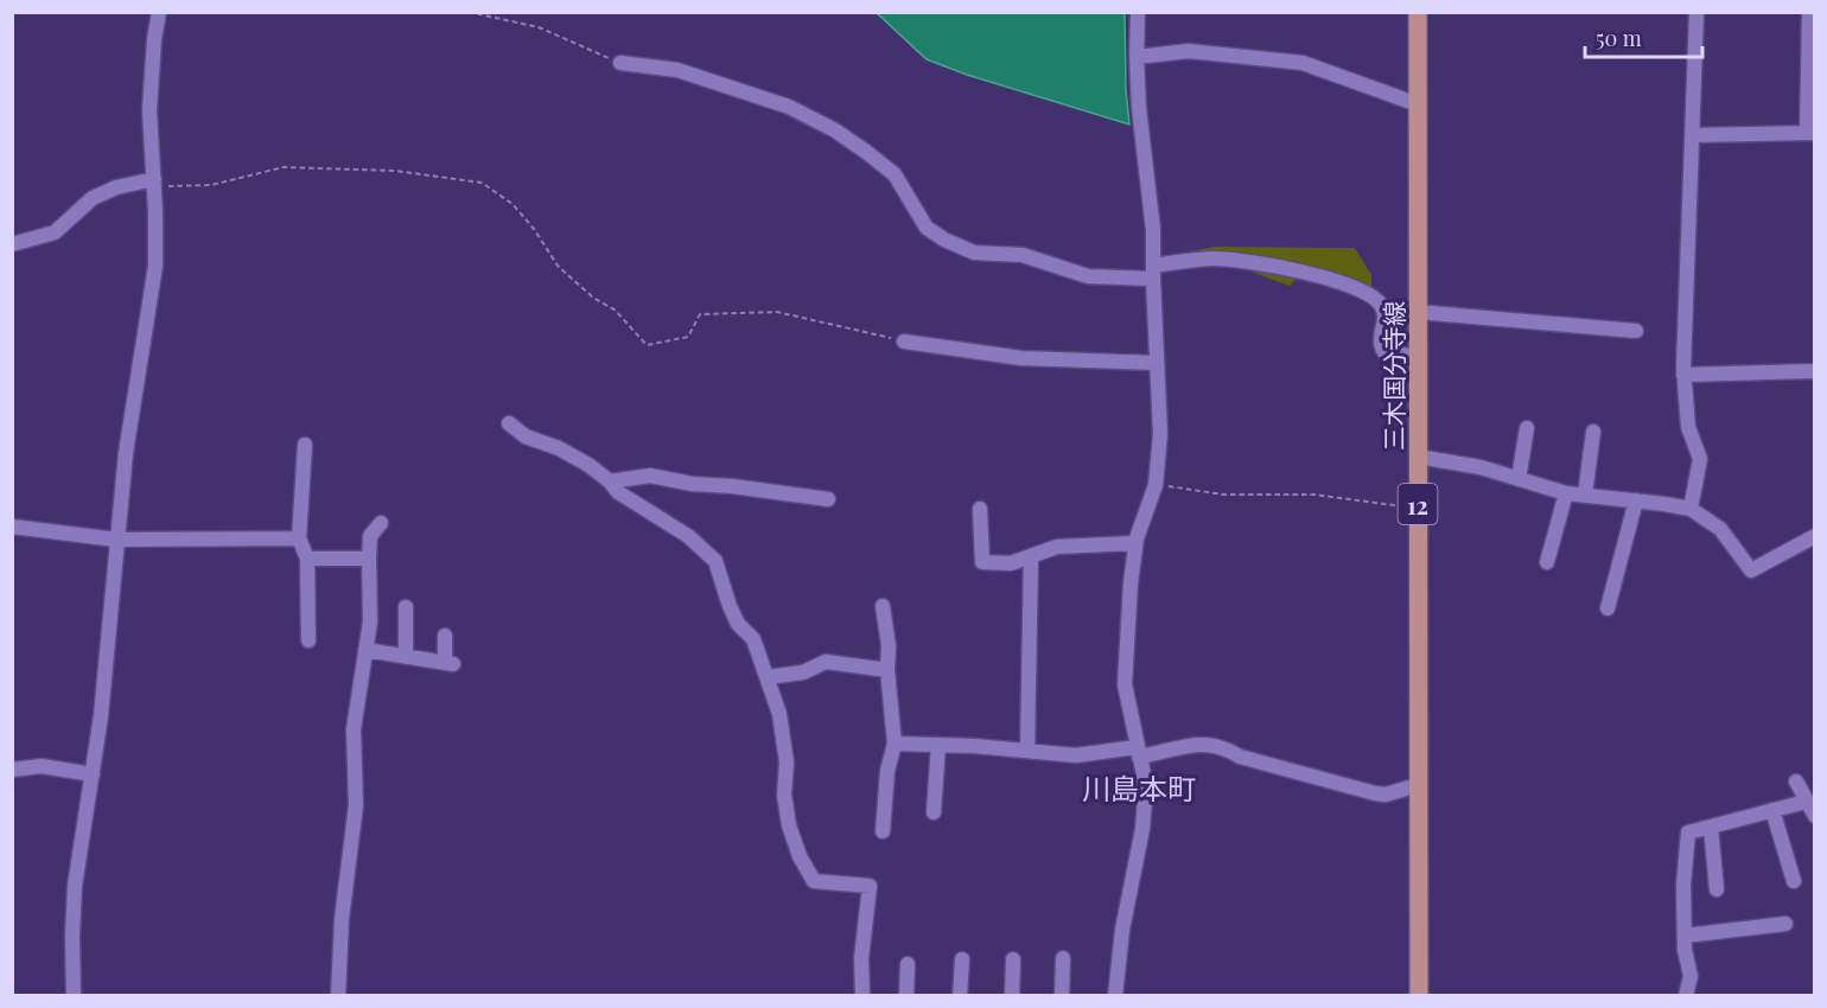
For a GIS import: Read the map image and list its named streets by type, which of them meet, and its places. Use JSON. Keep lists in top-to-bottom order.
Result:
{
  "streets": {
    "main road": ["三木国分寺線", "12"]
  },
  "districts": ["川島本町"],
  "scale_bar": "50 m"
}
